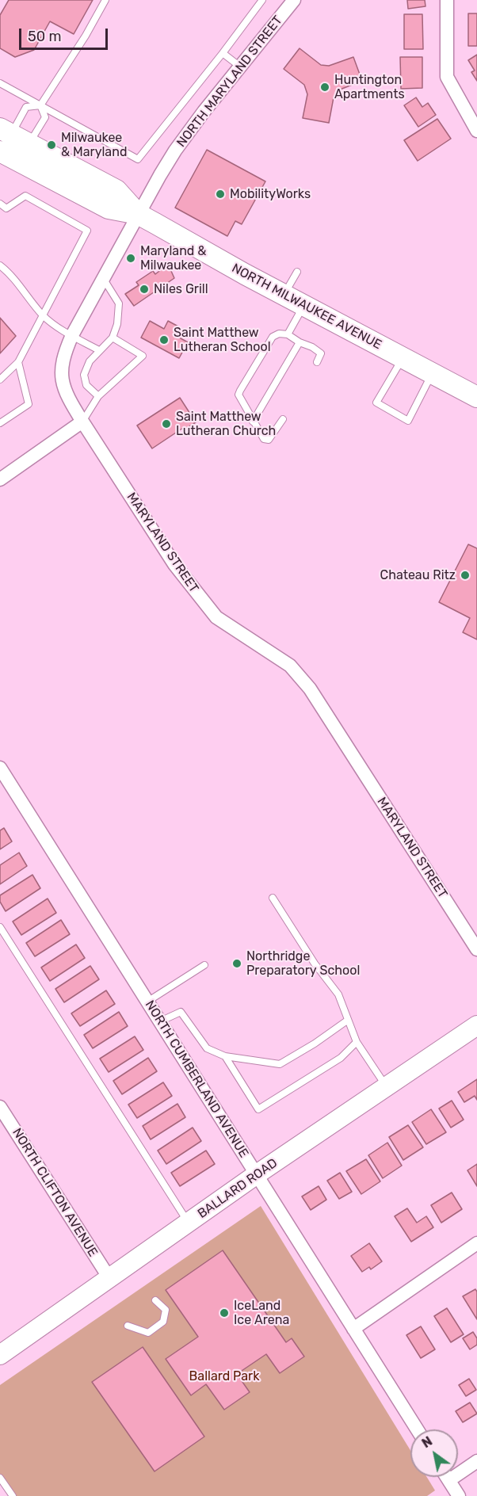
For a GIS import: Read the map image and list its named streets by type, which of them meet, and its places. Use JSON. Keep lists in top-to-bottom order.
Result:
{
  "streets": {
    "main road": ["NORTH MILWAUKEE AVENUE"],
    "street": [
      "NORTH MARYLAND STREET",
      "MARYLAND STREET",
      "NORTH CUMBERLAND AVENUE",
      "BALLARD ROAD",
      "NORTH CLIFTON AVENUE"
    ]
  },
  "crossings": [
    ["NORTH MARYLAND STREET", "NORTH MILWAUKEE AVENUE"],
    ["NORTH MARYLAND STREET", "MARYLAND STREET"],
    ["NORTH MILWAUKEE AVENUE", "MARYLAND STREET"],
    ["NORTH CUMBERLAND AVENUE", "BALLARD ROAD"],
    ["BALLARD ROAD", "NORTH CLIFTON AVENUE"]
  ],
  "parks": ["Ballard Park"],
  "places": [
    "Huntington Apartments",
    "Milwaukee & Maryland",
    "MobilityWorks",
    "Maryland & Milwaukee",
    "Niles Grill",
    "Saint Matthew Lutheran School",
    "Saint Matthew Lutheran Church",
    "Chateau Ritz",
    "Northridge Preparatory School",
    "IceLand Ice Arena"
  ],
  "scale_bar": "50 m",
  "north": "top left"
}
